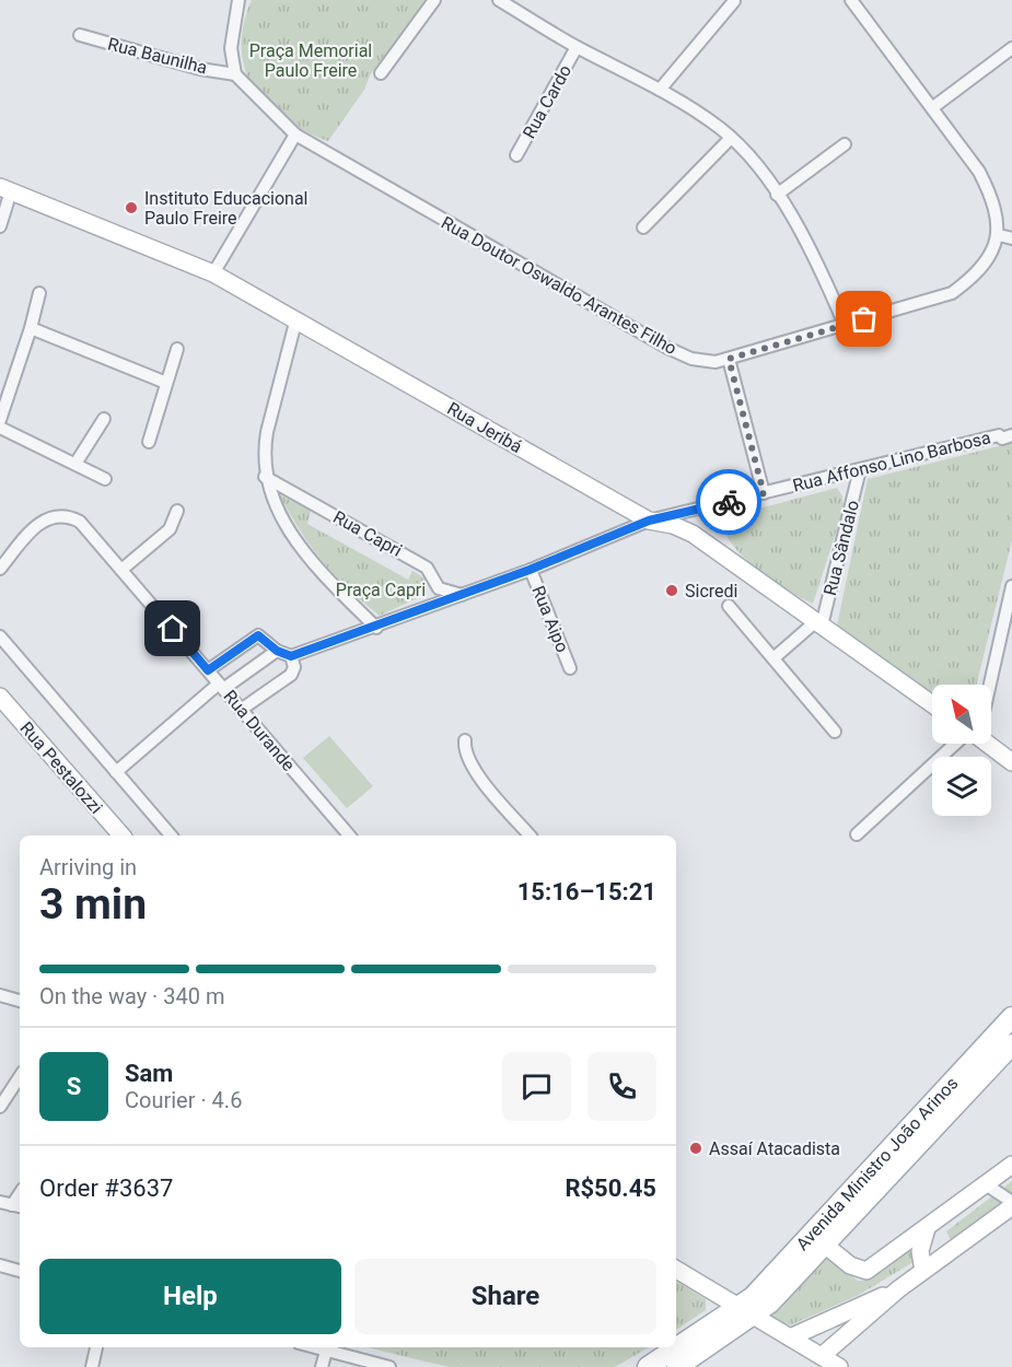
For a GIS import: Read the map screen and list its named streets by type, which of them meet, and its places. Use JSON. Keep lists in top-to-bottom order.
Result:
{
  "streets": {
    "main road": ["Avenida Ministro João Arinos"],
    "street": [
      "Rua Baunilha",
      "Rua Cardo",
      "Rua Doutor Oswaldo Arantes Filho",
      "Rua Jeribá",
      "Rua Affonso Lino Barbosa",
      "Rua Capri",
      "Rua Sândalo",
      "Rua Aipo",
      "Rua Durande",
      "Rua Pestalozzi"
    ]
  },
  "crossings": [
    ["Rua Baunilha", "Rua Doutor Oswaldo Arantes Filho"],
    ["Rua Jeribá", "Rua Affonso Lino Barbosa"],
    ["Rua Jeribá", "Rua Sândalo"],
    ["Rua Affonso Lino Barbosa", "Rua Capri"],
    ["Rua Affonso Lino Barbosa", "Rua Sândalo"],
    ["Rua Affonso Lino Barbosa", "Rua Aipo"]
  ],
  "parks": ["Praça Memorial Paulo Freire", "Praça Capri"],
  "places": ["Instituto Educacional Paulo Freire", "Sicredi", "Assaí Atacadista"],
  "north": "top left",
  "page": {
    "heading": ["3 min", "Arriving in", "15:16–15:21"],
    "panel": [
      "Sam",
      "Courier · 4.6",
      "Order #3637",
      "R$50.45"
    ],
    "bar": "On the way · 340 m",
    "round": "S",
    "buttons": ["Help", "Share"]
  }
}
